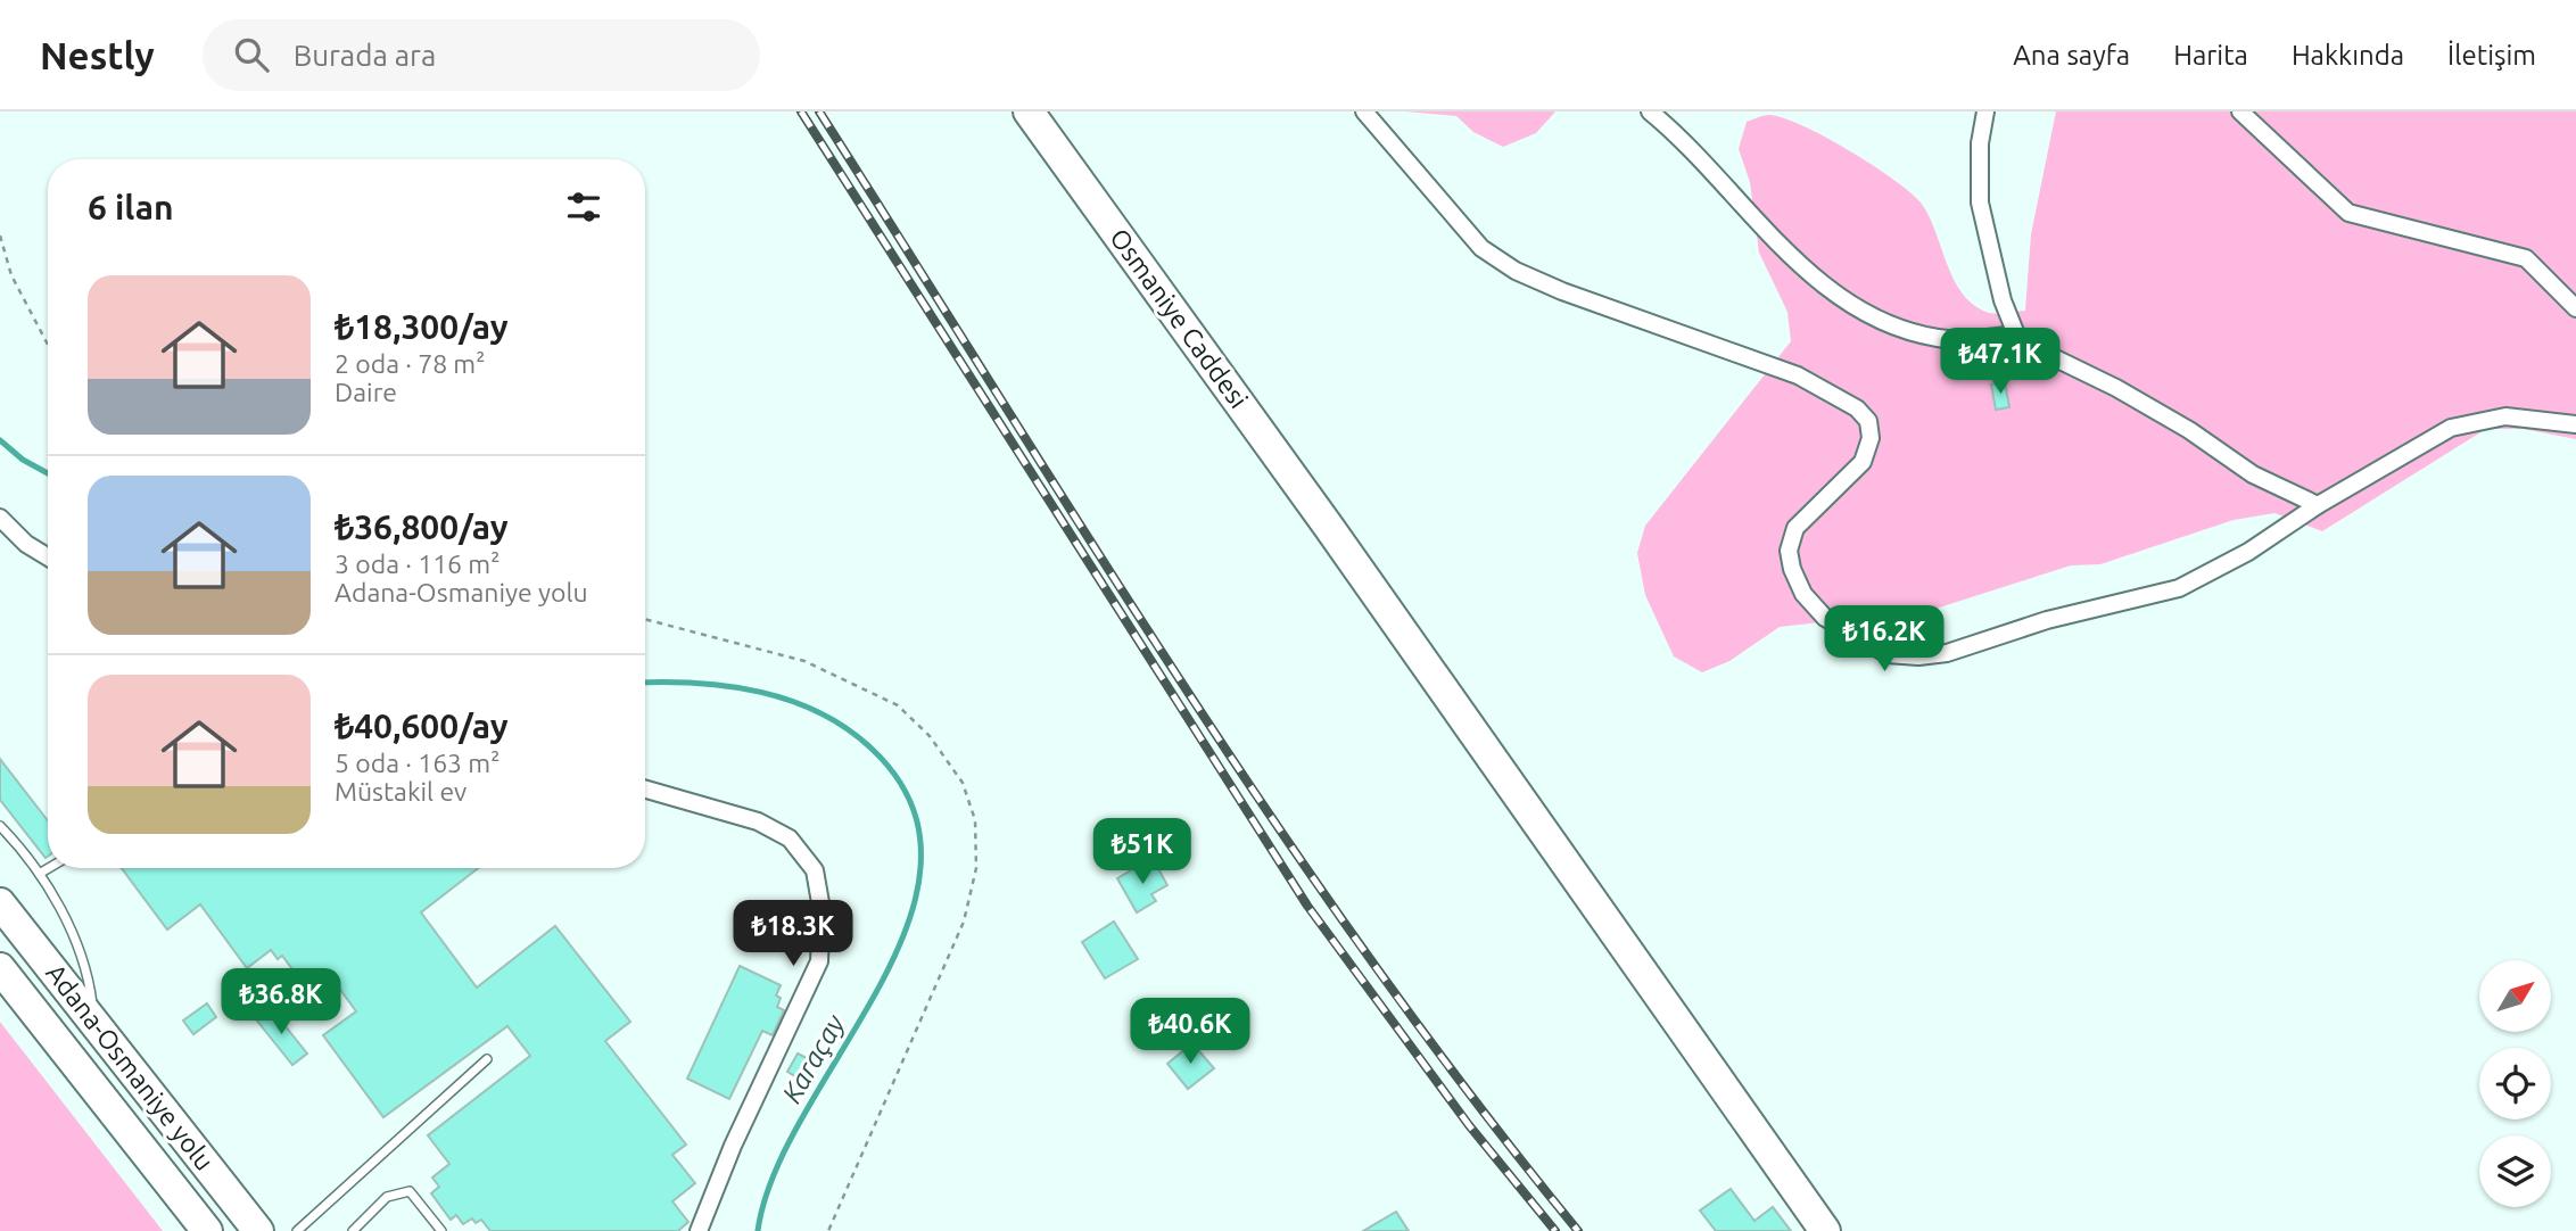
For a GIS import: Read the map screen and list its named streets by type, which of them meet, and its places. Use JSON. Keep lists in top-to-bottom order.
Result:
{
  "streets": {
    "highway": ["Osmaniye Caddesi", "Adana-Osmaniye yolu"]
  },
  "water": ["Karaçay"],
  "north": "top right",
  "page": {
    "header": "Nestly",
    "search": "Burada ara",
    "nav": [
      "Ana sayfa",
      "Harita",
      "Hakkında",
      "İletişim"
    ],
    "heading": "6 ilan",
    "list": [
      {
        "name": "₺18,300/ay",
        "note": "2 oda · 78 m² · Daire"
      },
      {
        "name": "₺36,800/ay",
        "note": "3 oda · 116 m² · Adana-Osmaniye yolu"
      },
      {
        "name": "₺40,600/ay",
        "note": "5 oda · 163 m² · Müstakil ev"
      }
    ],
    "price": [
      "₺47.1K",
      "₺16.2K",
      "₺51K",
      "₺18.3K",
      "₺36.8K",
      "₺40.6K"
    ]
  }
}
